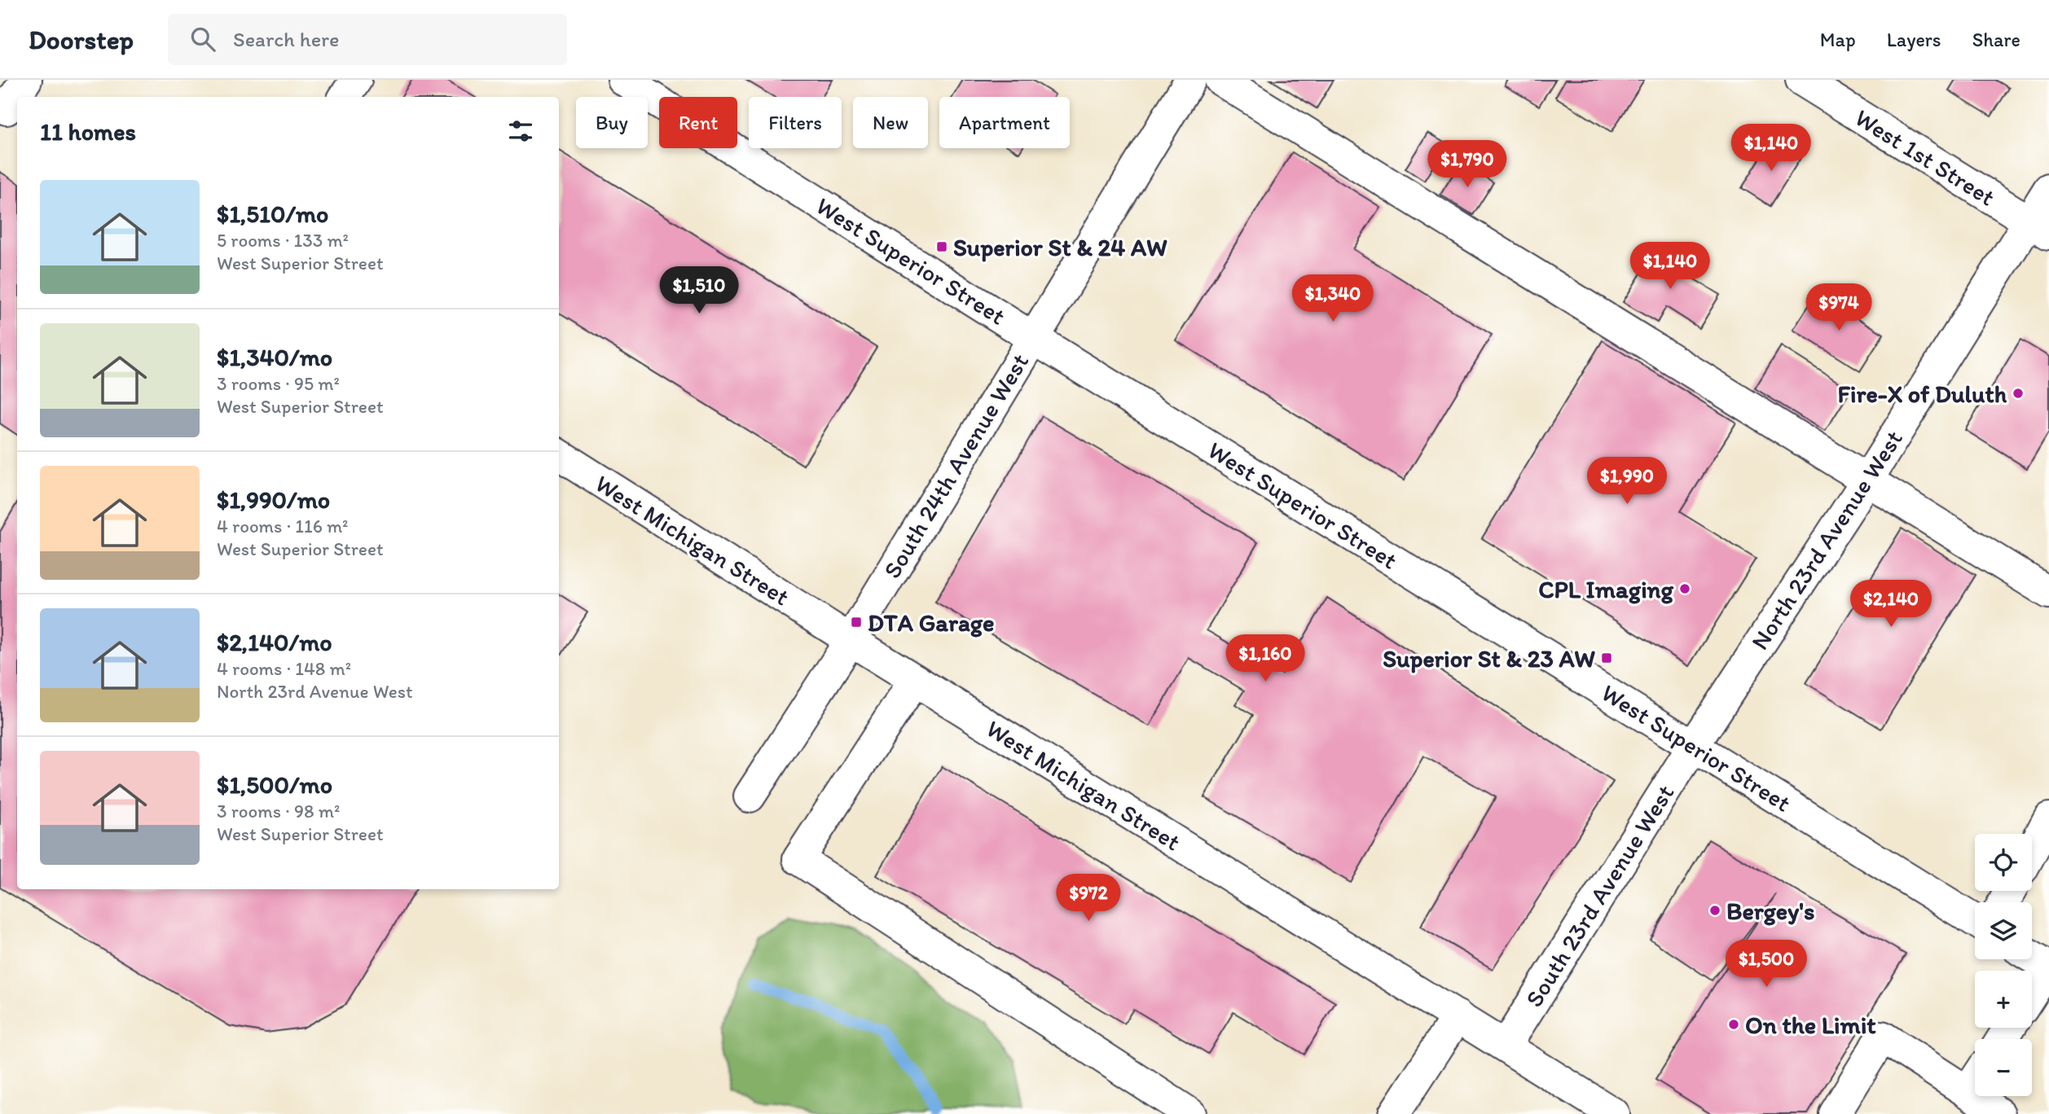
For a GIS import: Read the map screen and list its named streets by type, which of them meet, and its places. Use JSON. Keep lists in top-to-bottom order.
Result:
{
  "streets": {
    "street": [
      "West 1st Street",
      "West Superior Street",
      "South 24th Avenue West",
      "West Michigan Street",
      "North 23rd Avenue West",
      "South 23rd Avenue West"
    ]
  },
  "crossings": [
    ["West 1st Street", "North 23rd Avenue West"],
    ["West Superior Street", "South 24th Avenue West"],
    ["West Superior Street", "North 23rd Avenue West"],
    ["West Superior Street", "South 23rd Avenue West"],
    ["South 24th Avenue West", "West Michigan Street"],
    ["West Michigan Street", "South 23rd Avenue West"],
    ["North 23rd Avenue West", "South 23rd Avenue West"]
  ],
  "places": {
    "transit": ["Superior St & 24 AW", "DTA Garage", "Superior St & 23 AW"],
    "other": [
      "Fire-X of Duluth",
      "CPL Imaging",
      "Bergey's",
      "On the Limit"
    ]
  },
  "page": {
    "header": "Doorstep",
    "search": "Search here",
    "nav": ["Map", "Layers", "Share"],
    "chip": [
      "Buy",
      "Rent",
      "Filters",
      "New",
      "Apartment"
    ],
    "heading": "11 homes",
    "price": [
      "$1,140",
      "$1,790",
      "$1,140",
      "$1,510",
      "$1,340",
      "$974",
      "$1,990",
      "$2,140",
      "$1,160",
      "$972",
      "$1,500"
    ],
    "list": [
      {
        "name": "$1,510/mo",
        "note": "5 rooms · 133 m² · West Superior Street"
      },
      {
        "name": "$1,340/mo",
        "note": "3 rooms · 95 m² · West Superior Street"
      },
      {
        "name": "$1,990/mo",
        "note": "4 rooms · 116 m² · West Superior Street"
      },
      {
        "name": "$2,140/mo",
        "note": "4 rooms · 148 m² · North 23rd Avenue West"
      },
      {
        "name": "$1,500/mo",
        "note": "3 rooms · 98 m² · West Superior Street"
      }
    ],
    "map_buttons": ["+", "−"]
  }
}
